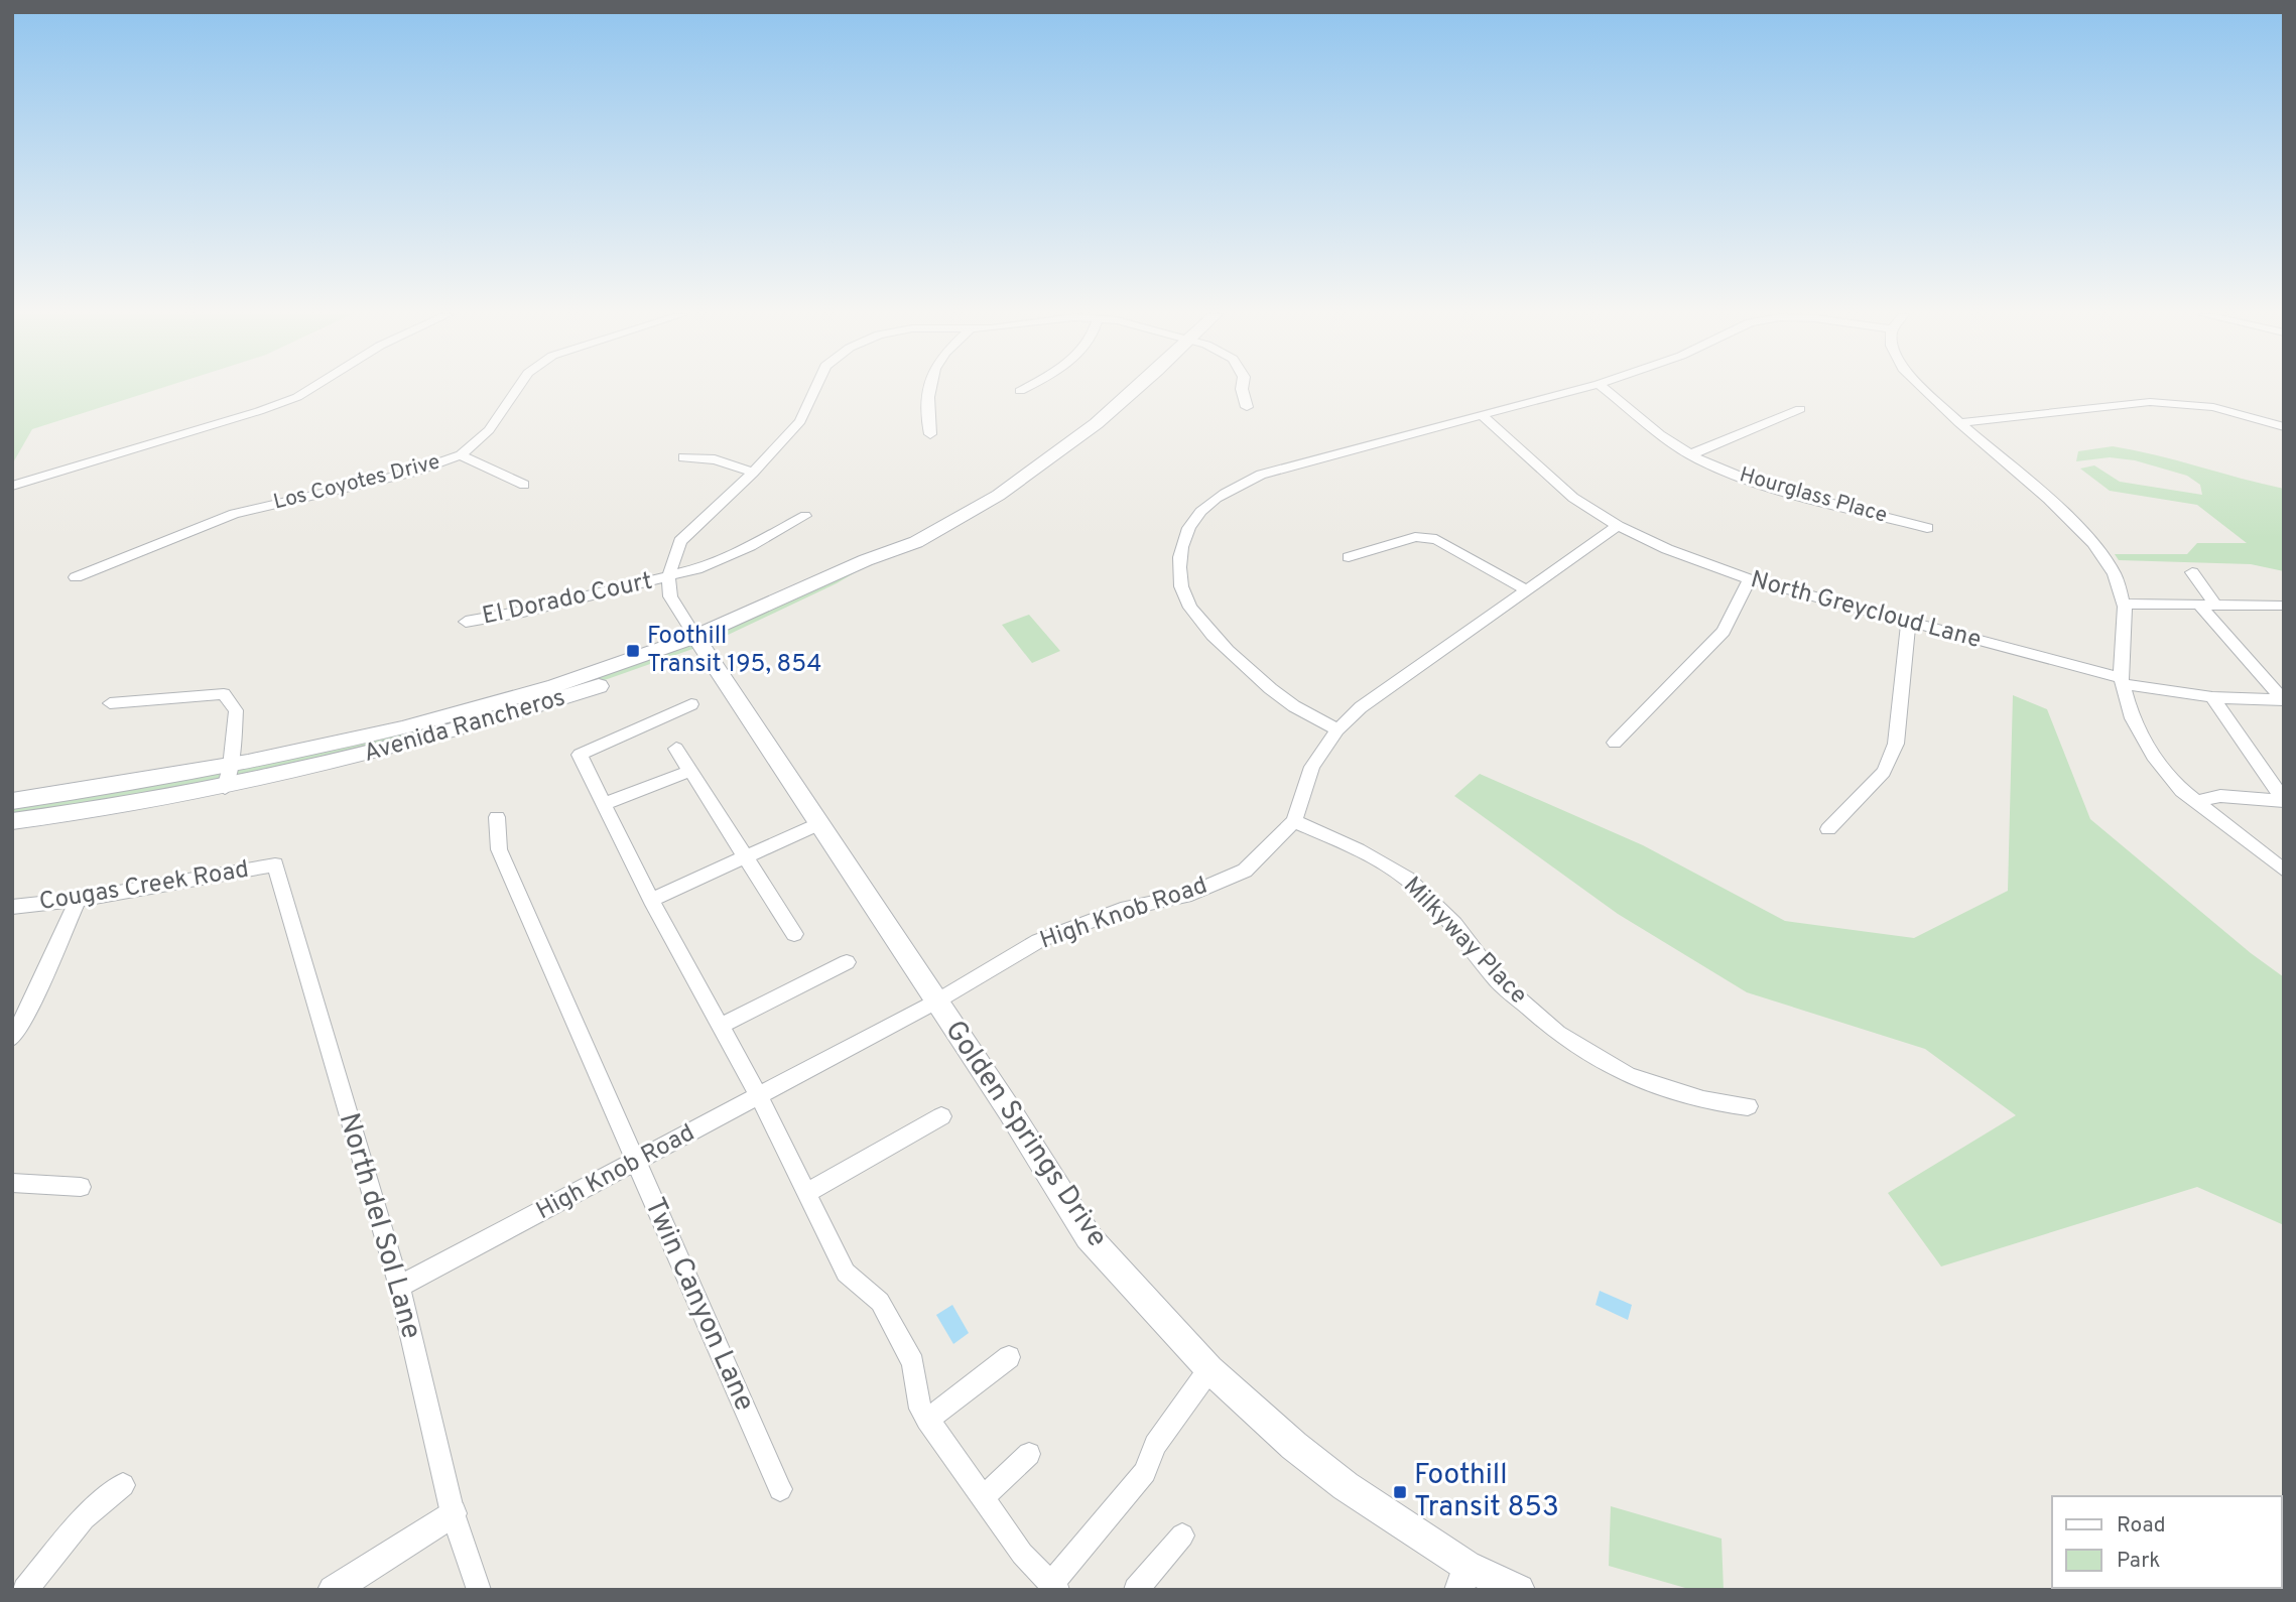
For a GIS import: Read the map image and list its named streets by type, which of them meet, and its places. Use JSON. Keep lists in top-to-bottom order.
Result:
{
  "streets": {
    "main road": ["Avenida Rancheros", "Golden Springs Drive"],
    "street": [
      "Los Coyotes Drive",
      "Hourglass Place",
      "El Dorado Court",
      "North Greycloud Lane",
      "Cougas Creek Road",
      "High Knob Road",
      "Milkyway Place",
      "North del Sol Lane",
      "Twin Canyon Lane"
    ]
  },
  "crossings": [
    ["North Greycloud Lane", "High Knob Road"],
    ["Avenida Rancheros", "Golden Springs Drive"],
    ["Cougas Creek Road", "North del Sol Lane"],
    ["High Knob Road", "Milkyway Place"],
    ["High Knob Road", "Golden Springs Drive"],
    ["High Knob Road", "North del Sol Lane"],
    ["High Knob Road", "Twin Canyon Lane"]
  ],
  "places": {
    "transit": ["Foothill Transit 195, 854", "Foothill Transit 853"]
  },
  "legend": ["Road", "Park"]
}
